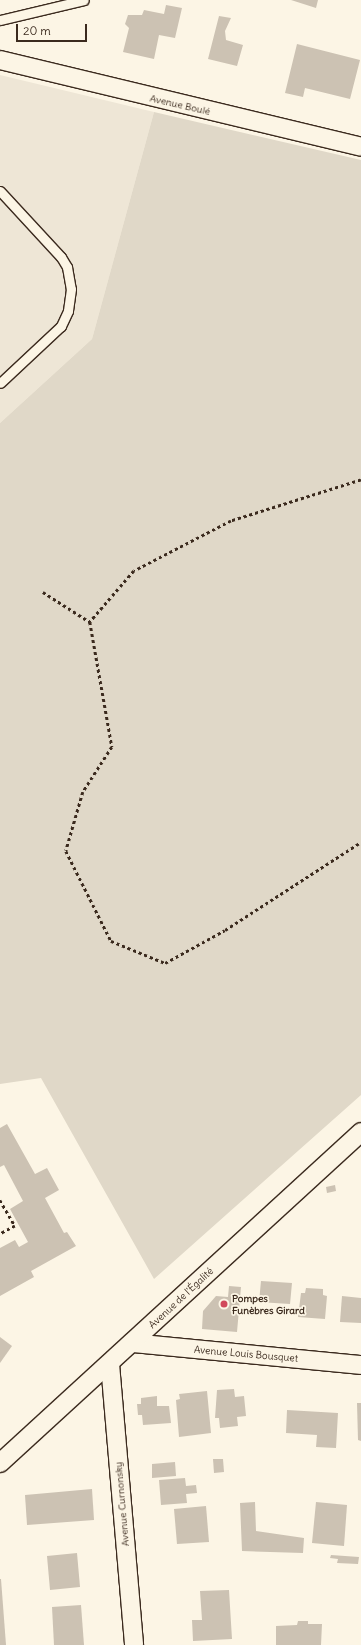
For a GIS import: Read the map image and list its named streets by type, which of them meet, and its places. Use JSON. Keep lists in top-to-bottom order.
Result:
{
  "streets": {
    "street": [
      "Avenue Boulé",
      "Avenue de l'Égalité",
      "Avenue Louis Bousquet",
      "Avenue Curnonsky"
    ]
  },
  "crossings": [
    ["Avenue de l'Égalité", "Avenue Louis Bousquet"],
    ["Avenue de l'Égalité", "Avenue Curnonsky"]
  ],
  "places": ["Pompes Funèbres Girard"],
  "scale_bar": "20 m"
}
